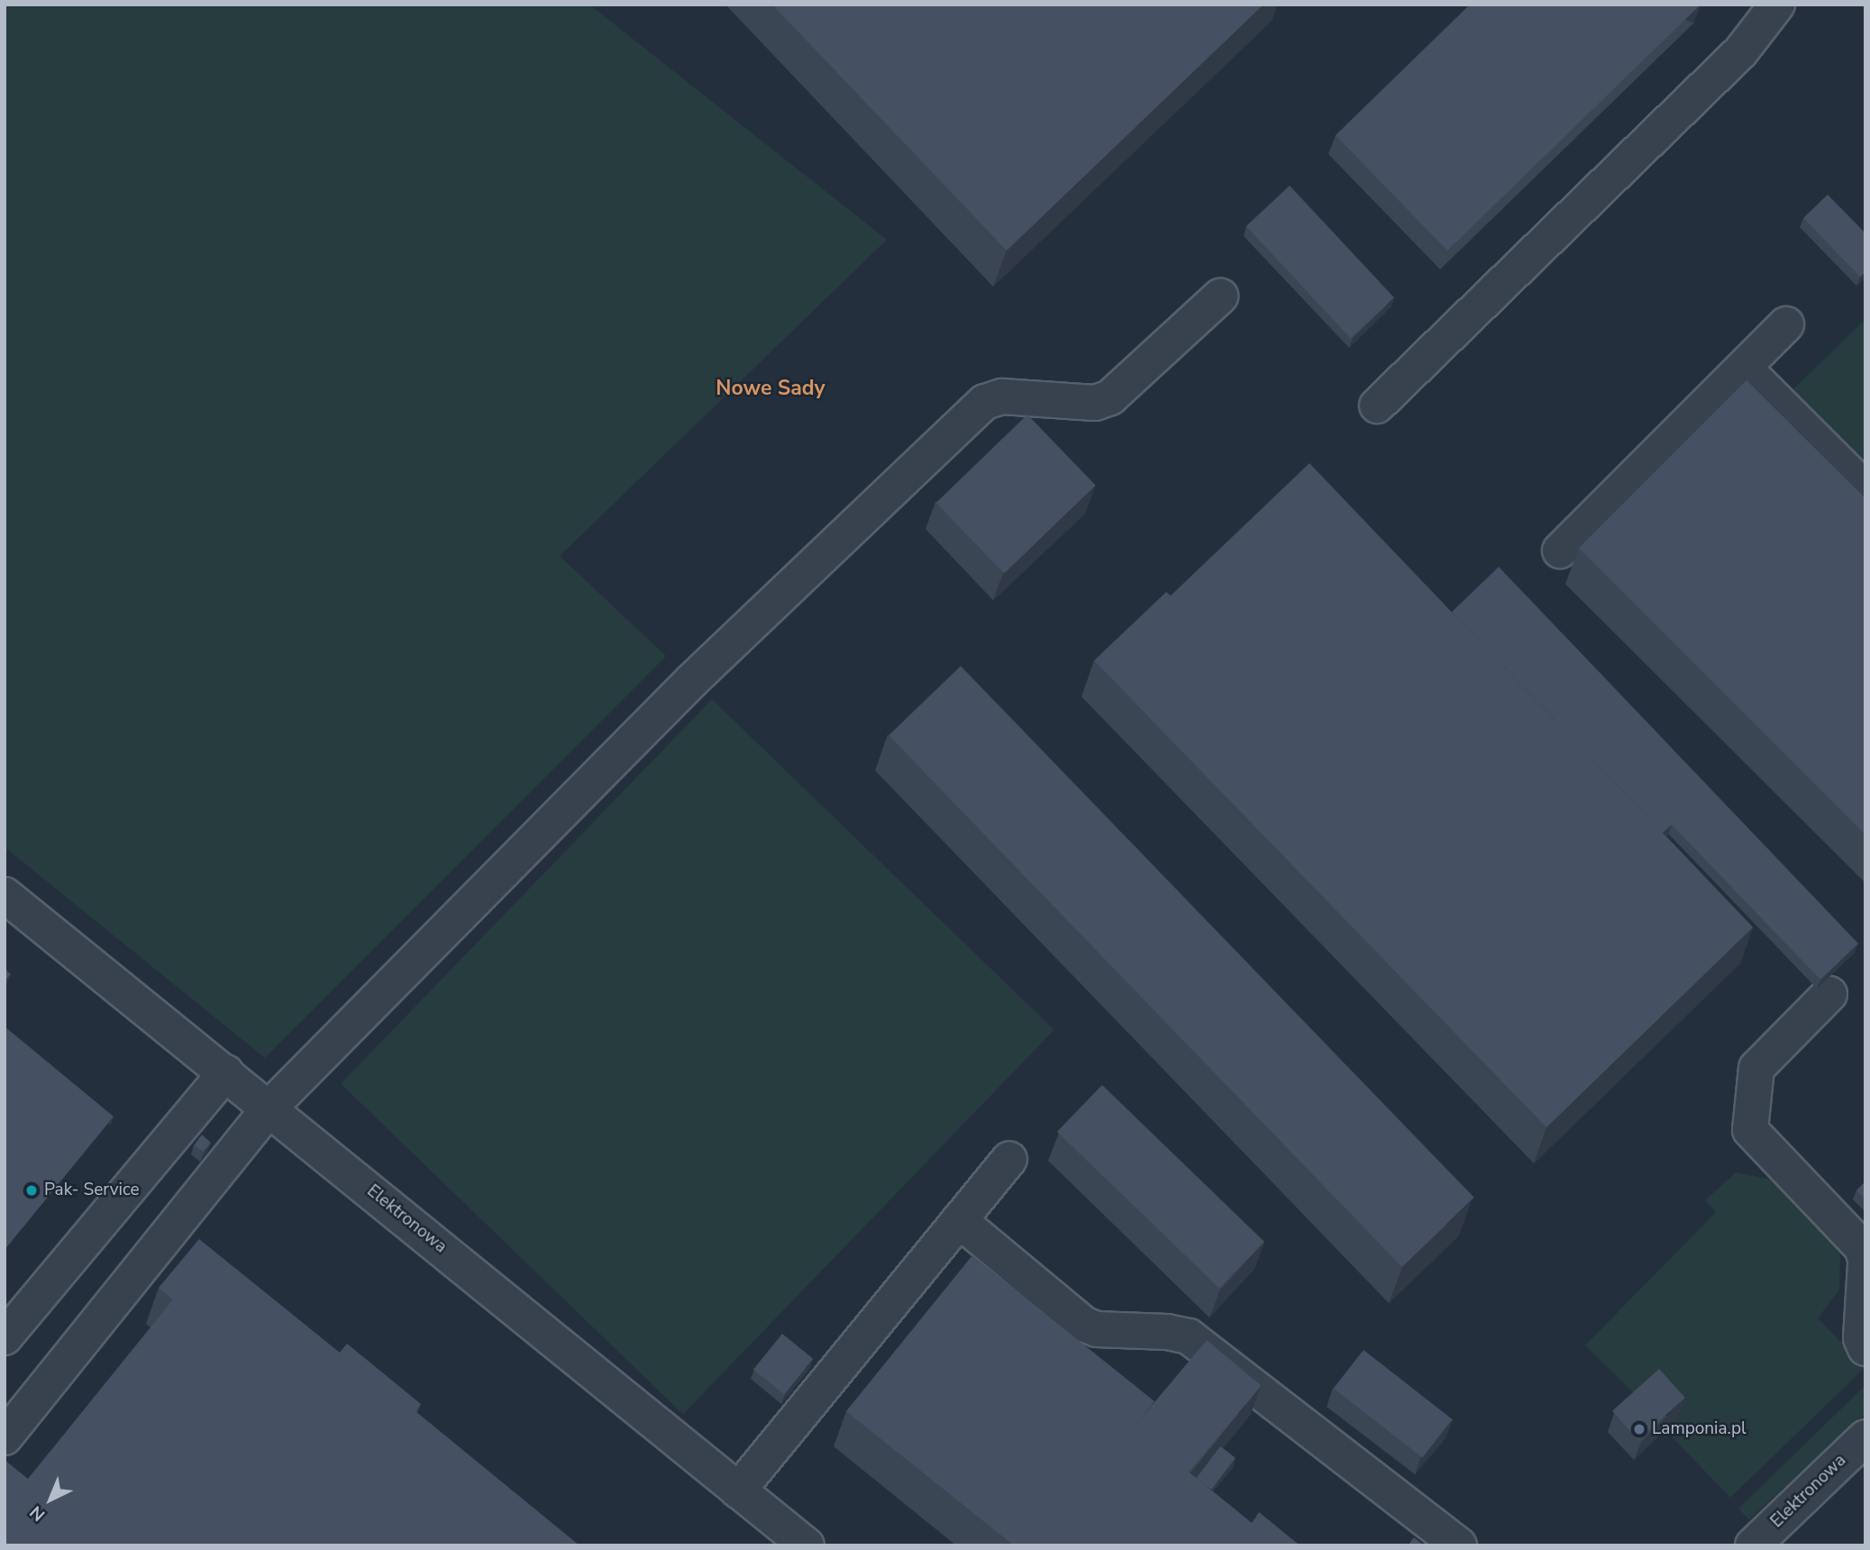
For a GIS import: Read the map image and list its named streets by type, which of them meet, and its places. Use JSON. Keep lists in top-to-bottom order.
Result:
{
  "streets": {
    "street": ["Elektronowa"]
  },
  "districts": ["Nowe Sady"],
  "places": ["Pak- Service", "Lamponia.pl"],
  "north": "bottom left"
}
